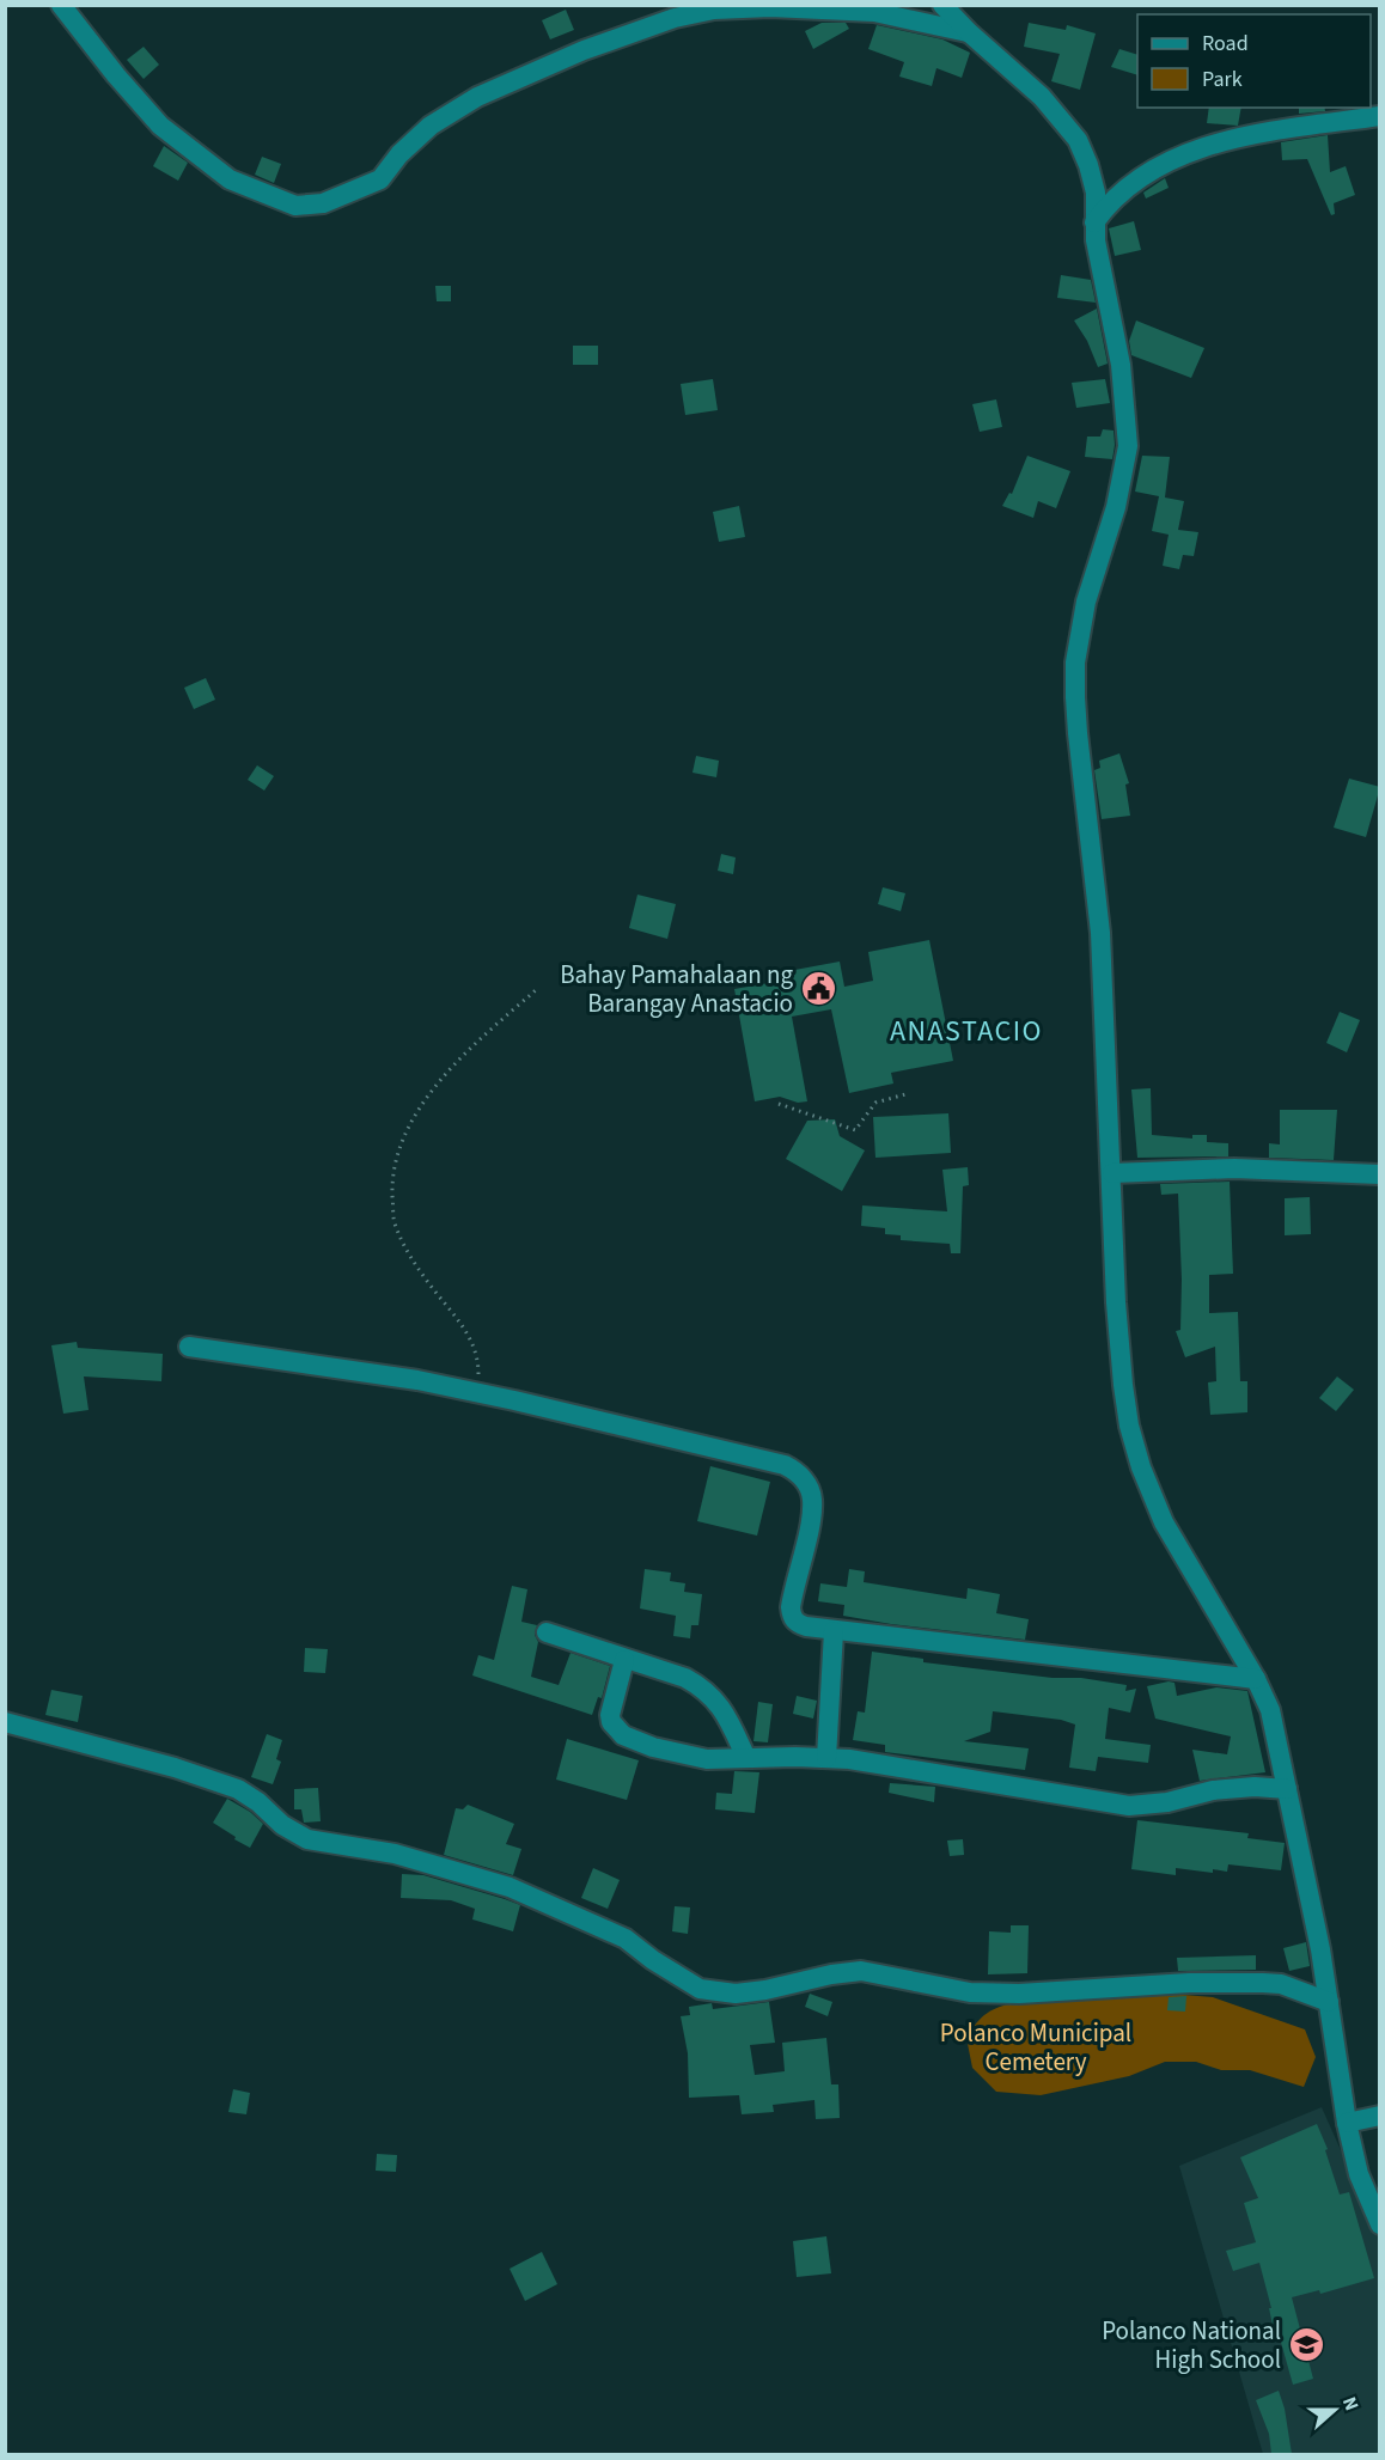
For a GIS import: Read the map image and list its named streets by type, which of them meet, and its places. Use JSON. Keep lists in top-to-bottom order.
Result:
{
  "districts": ["ANASTACIO"],
  "parks": ["Polanco Municipal Cemetery"],
  "places": {
    "public building": ["Bahay Pamahalaan ng Barangay Anastacio"],
    "school or university": ["Polanco National High School"]
  },
  "legend": ["Road", "Park"],
  "north": "right"
}
